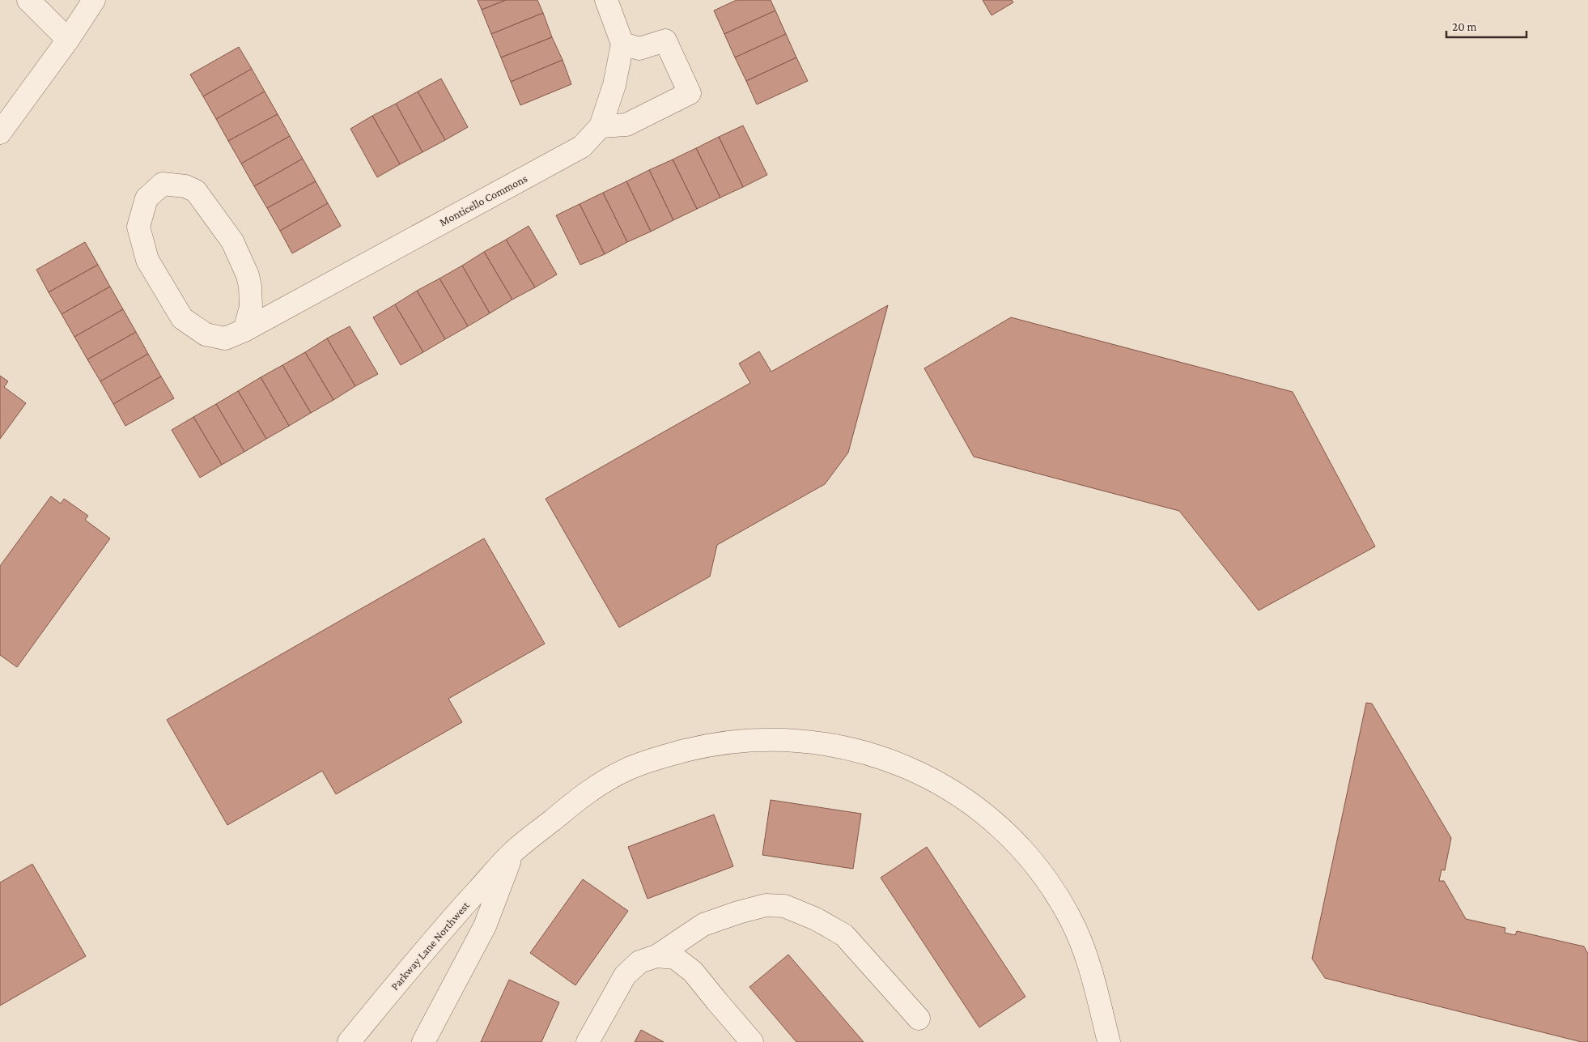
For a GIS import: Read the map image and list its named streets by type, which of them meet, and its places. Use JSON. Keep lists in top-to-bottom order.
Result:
{
  "streets": {
    "street": ["Monticello Commons", "Parkway Lane Northwest"]
  },
  "scale_bar": "20 m"
}
